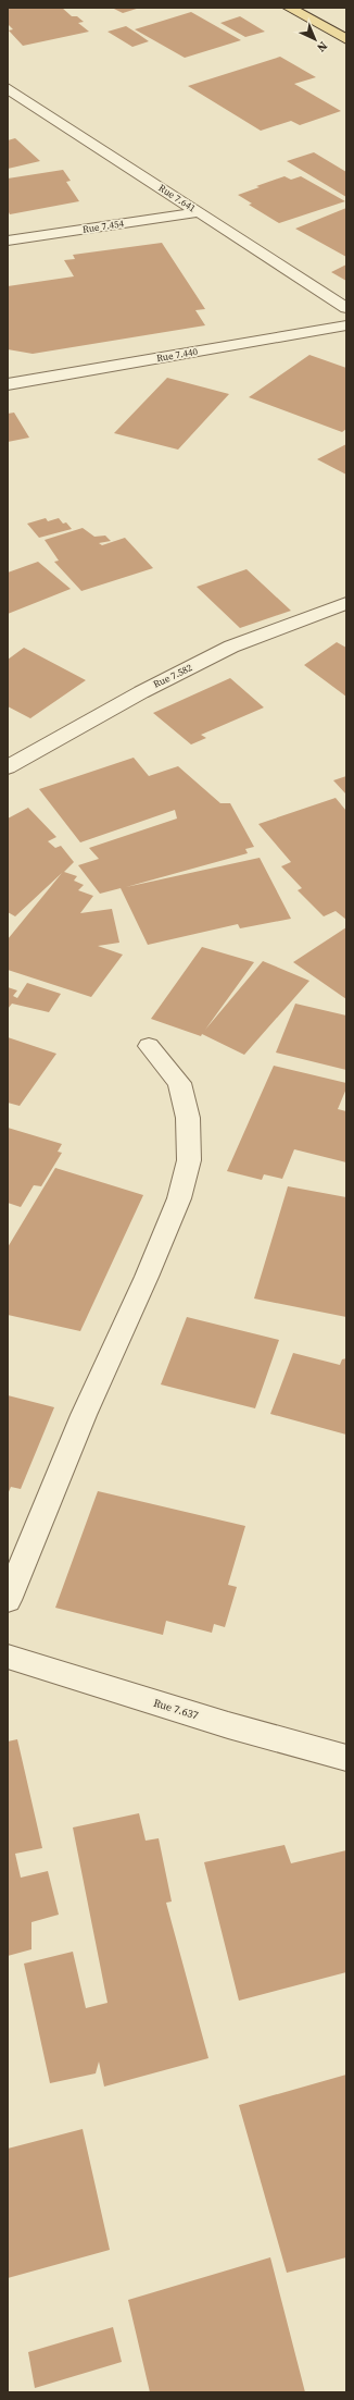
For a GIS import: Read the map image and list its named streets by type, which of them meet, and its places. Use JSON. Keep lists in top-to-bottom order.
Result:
{
  "streets": {
    "street": [
      "Rue 7.641",
      "Rue 7.454",
      "Rue 7.440",
      "Rue 7.582",
      "Rue 7.637"
    ]
  },
  "crossings": [
    ["Rue 7.641", "Rue 7.454"]
  ],
  "north": "bottom right"
}
